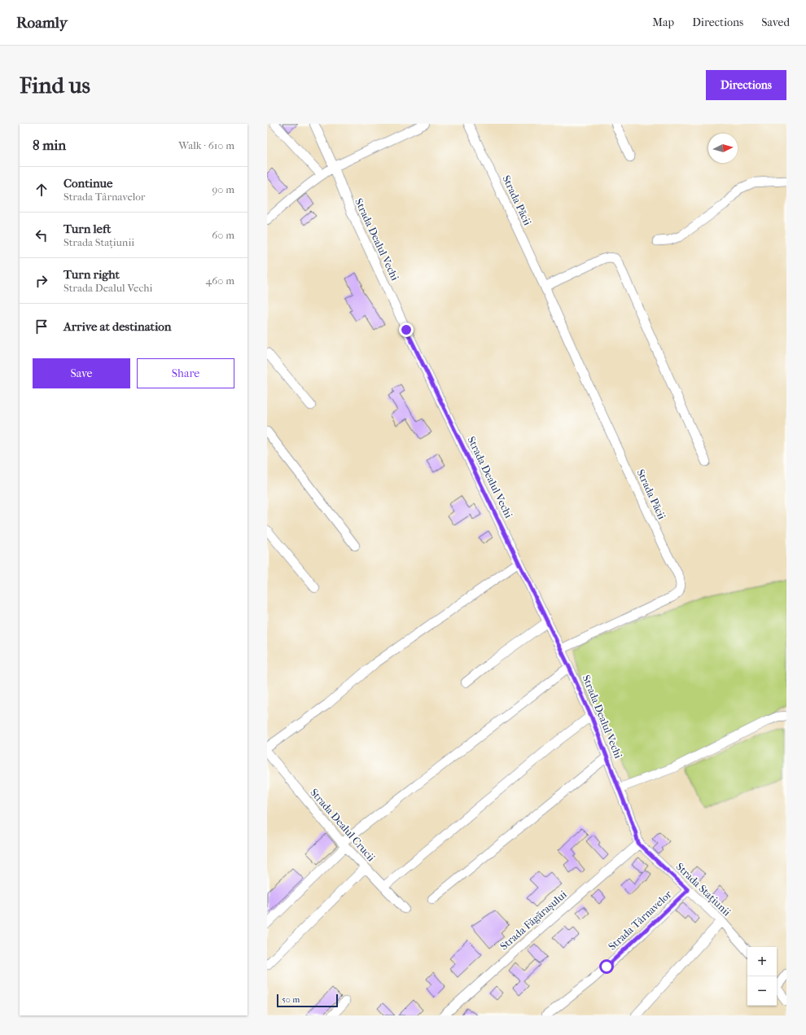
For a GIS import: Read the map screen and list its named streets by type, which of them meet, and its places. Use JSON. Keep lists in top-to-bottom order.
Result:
{
  "streets": {
    "street": [
      "Strada Păcii",
      "Strada Dealul Vechi",
      "Strada Dealul Crucii",
      "Strada Stațiunii",
      "Strada Făgărașului",
      "Strada Târnavelor"
    ]
  },
  "crossings": [
    ["Strada Păcii", "Strada Dealul Vechi"],
    ["Strada Dealul Vechi", "Strada Stațiunii"],
    ["Strada Dealul Vechi", "Strada Făgărașului"],
    ["Strada Stațiunii", "Strada Făgărașului"],
    ["Strada Stațiunii", "Strada Târnavelor"]
  ],
  "scale_bar": "50 m",
  "north": "right",
  "page": {
    "header": "Roamly",
    "nav": ["Map", "Directions", "Saved"],
    "buttons": [
      "Directions",
      ["Save", "Share"]
    ],
    "title": "Find us",
    "heading": ["8 min", "Walk · 610 m"],
    "list": [
      ["Continue", "Strada Târnavelor", "90 m"],
      ["Turn left", "Strada Stațiunii", "60 m"],
      ["Turn right", "Strada Dealul Vechi", "460 m"],
      "Arrive at destination"
    ],
    "map_buttons": ["+", "−"],
    "scale": "50 m"
  }
}
